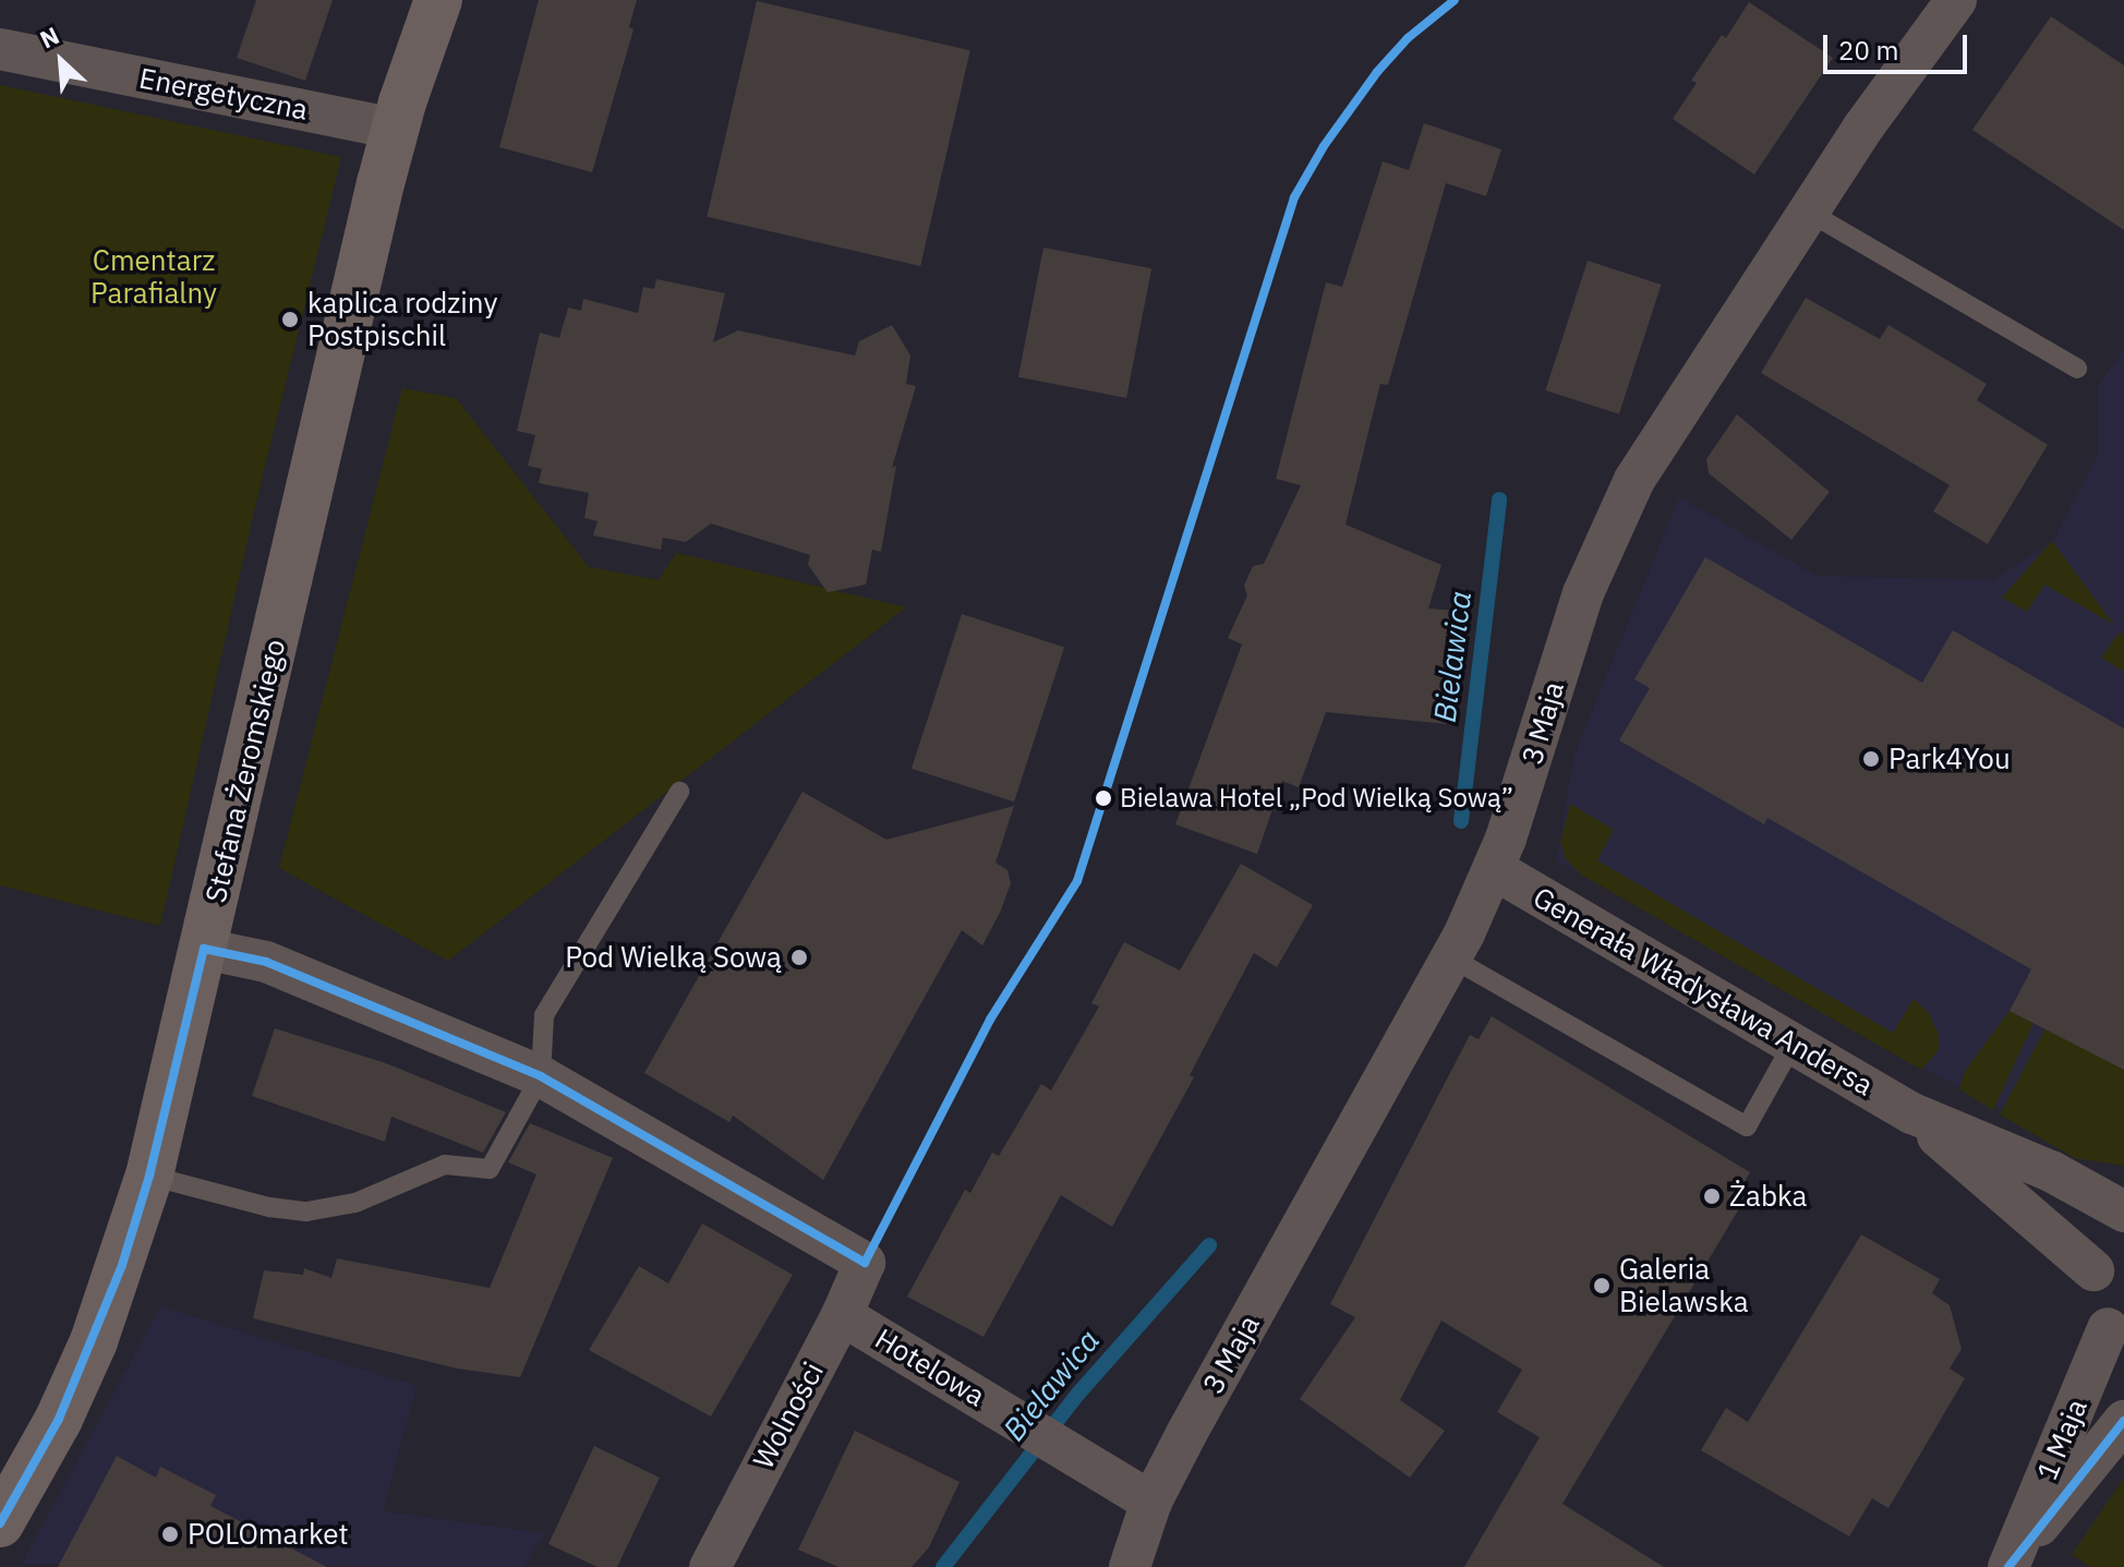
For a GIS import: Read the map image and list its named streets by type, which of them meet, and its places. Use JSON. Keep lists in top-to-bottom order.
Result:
{
  "streets": {
    "street": [
      "Energetyczna",
      "3 Maja",
      "Stefana Żeromskiego",
      "Generała Władysława Andersa",
      "Hotelowa",
      "Wolności",
      "1 Maja"
    ]
  },
  "crossings": [
    ["Energetyczna", "Stefana Żeromskiego"],
    ["3 Maja", "Generała Władysława Andersa"],
    ["3 Maja", "Hotelowa"],
    ["Hotelowa", "Wolności"]
  ],
  "water": ["Bielawica"],
  "parks": ["Cmentarz Parafialny"],
  "places": [
    "kaplica rodziny Postpischil",
    "Park4You",
    "Bielawa Hotel „Pod Wielką Sową”",
    "Pod Wielką Sową",
    "Żabka",
    "Galeria Bielawska",
    "POLOmarket"
  ],
  "lines": ["transit line 1"],
  "scale_bar": "20 m",
  "north": "top left"
}
